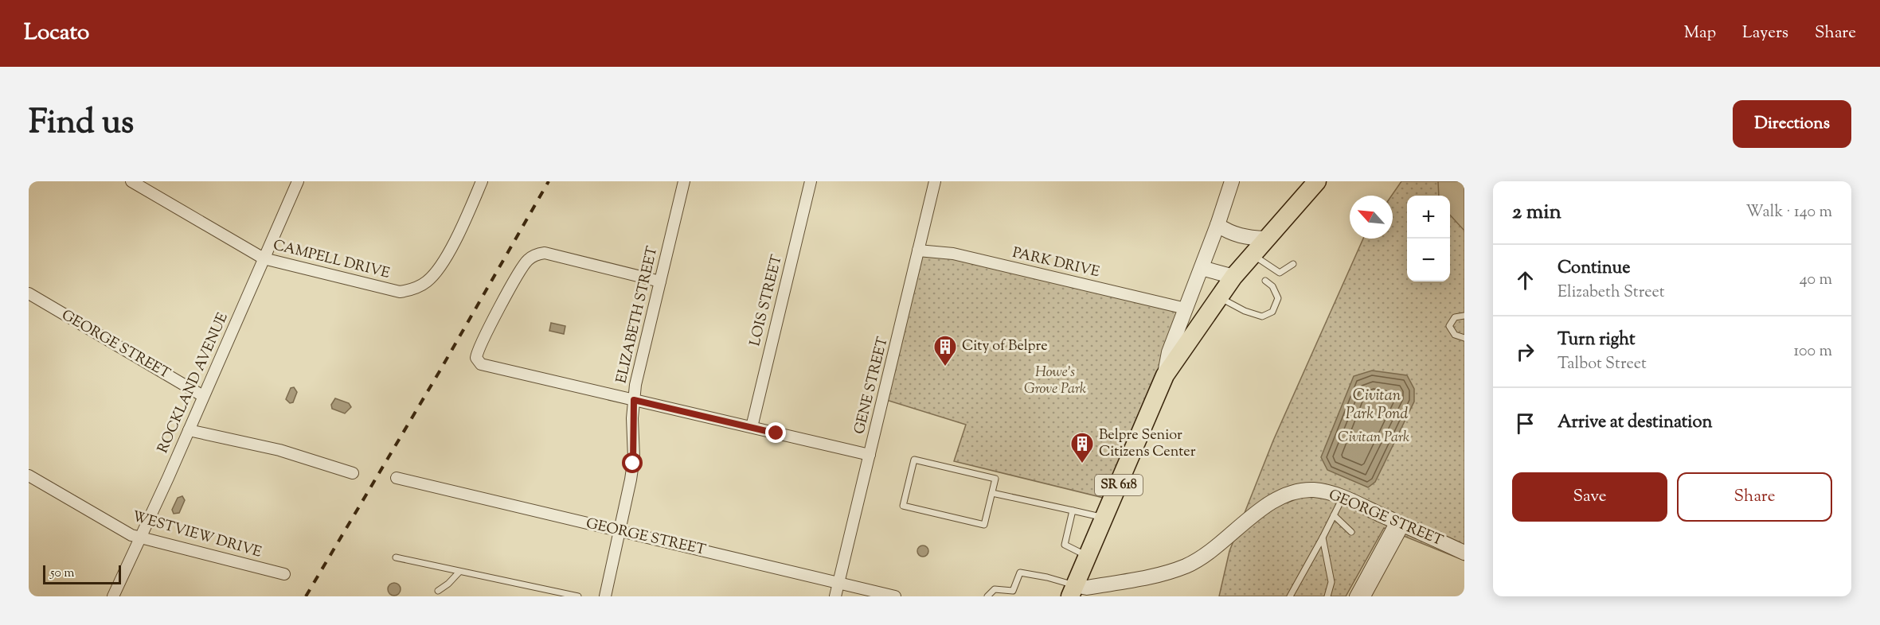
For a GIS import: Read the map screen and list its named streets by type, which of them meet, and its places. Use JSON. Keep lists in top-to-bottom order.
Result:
{
  "streets": {
    "main road": ["SR 618"],
    "street": [
      "CAMPELL DRIVE",
      "PARK DRIVE",
      "LOIS STREET",
      "ELIZABETH STREET",
      "GEORGE STREET",
      "ROCKLAND AVENUE",
      "GENE STREET",
      "WESTVIEW DRIVE"
    ]
  },
  "crossings": [
    ["CAMPELL DRIVE", "ROCKLAND AVENUE"],
    ["PARK DRIVE", "GENE STREET"],
    ["ELIZABETH STREET", "GEORGE STREET"],
    ["GEORGE STREET", "ROCKLAND AVENUE"],
    ["GEORGE STREET", "GENE STREET"],
    ["GEORGE STREET", "SR 618"],
    ["ROCKLAND AVENUE", "WESTVIEW DRIVE"]
  ],
  "water": ["Civitan Park Pond"],
  "parks": ["Howe’s Grove Park", "Civitan Park"],
  "places": {
    "building": ["City of Belpre", "Belpre Senior Citizens Center"]
  },
  "scale_bar": "50 m",
  "north": "top left",
  "page": {
    "header": "Locato",
    "nav": ["Map", "Layers", "Share"],
    "title": "Find us",
    "buttons": [
      "Directions",
      ["Save", "Share"]
    ],
    "heading": ["2 min", "Walk · 140 m"],
    "map_buttons": ["+", "−"],
    "list": [
      ["Continue", "Elizabeth Street", "40 m"],
      ["Turn right", "Talbot Street", "100 m"],
      "Arrive at destination"
    ],
    "scale": "50 m"
  }
}
